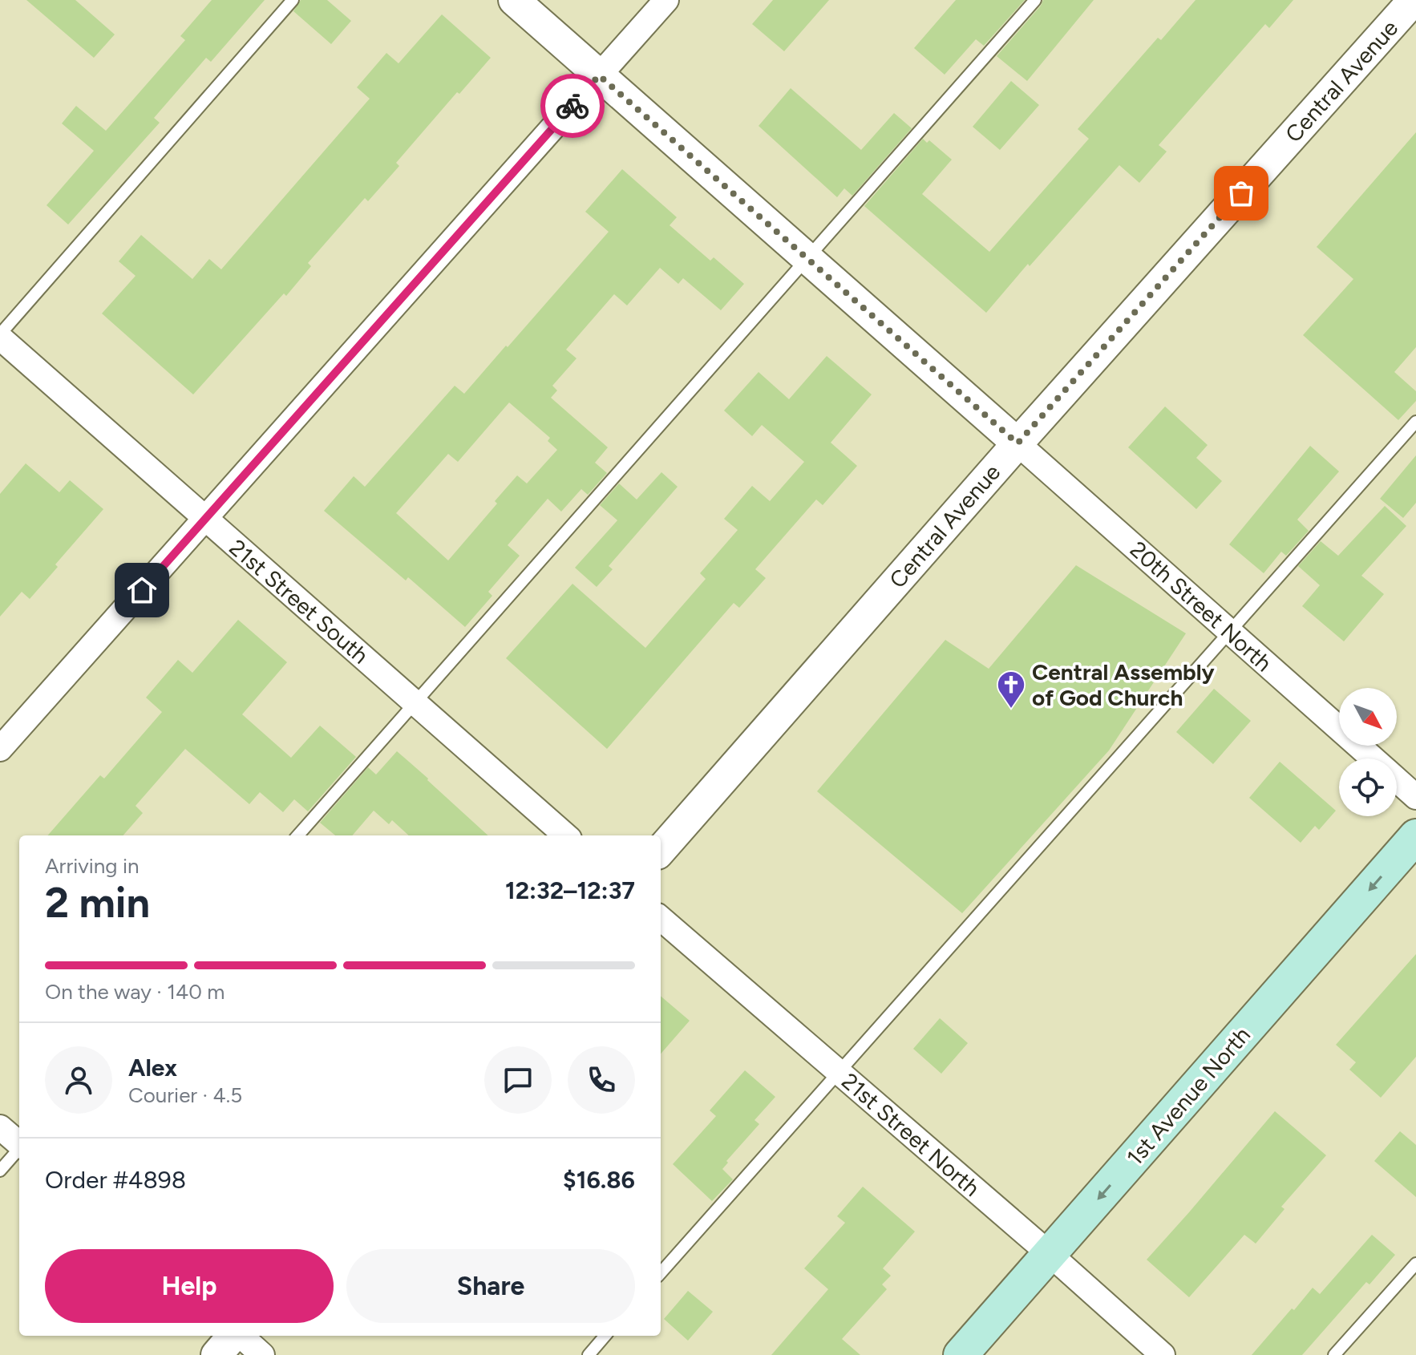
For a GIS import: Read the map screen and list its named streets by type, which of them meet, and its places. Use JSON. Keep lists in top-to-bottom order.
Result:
{
  "streets": {
    "main road": ["1st Avenue North"],
    "street": [
      "Central Avenue",
      "21st Street South",
      "20th Street North",
      "21st Street North"
    ]
  },
  "crossings": [
    ["Central Avenue", "20th Street North"],
    ["1st Avenue North", "21st Street North"]
  ],
  "one_way": ["1st Avenue North"],
  "places": {
    "church": ["Central Assembly of God Church"]
  },
  "north": "bottom right",
  "page": {
    "heading": ["2 min", "Arriving in", "12:32–12:37"],
    "panel": [
      "Alex",
      "Courier · 4.5",
      "Order #4898",
      "$16.86"
    ],
    "bar": "On the way · 140 m",
    "buttons": ["Help", "Share"]
  }
}
